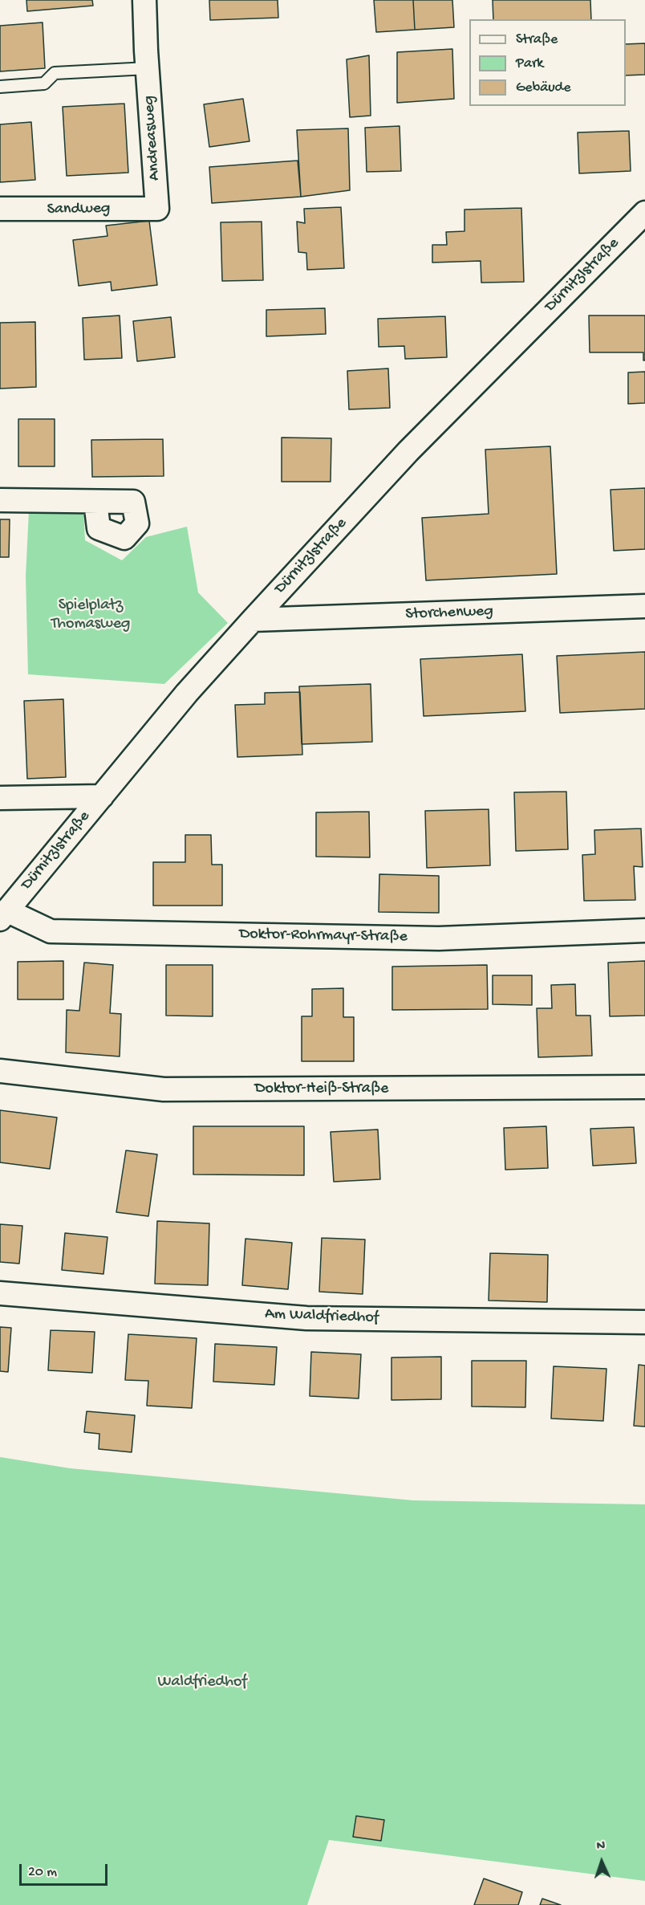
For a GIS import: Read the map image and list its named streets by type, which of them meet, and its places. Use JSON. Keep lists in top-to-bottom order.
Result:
{
  "streets": {
    "street": [
      "Andreasweg",
      "Sandweg",
      "Dürnitzlstraße",
      "Storchenweg",
      "Doktor-Rohrmayr-Straße",
      "Doktor-Heiß-Straße",
      "Am Waldfriedhof"
    ]
  },
  "crossings": [
    ["Andreasweg", "Sandweg"],
    ["Dürnitzlstraße", "Storchenweg"],
    ["Dürnitzlstraße", "Doktor-Rohrmayr-Straße"]
  ],
  "parks": ["Spielplatz Thomasweg", "Waldfriedhof"],
  "legend": ["Straße", "Park", "Gebäude"],
  "scale_bar": "20 m",
  "north": "top"
}
